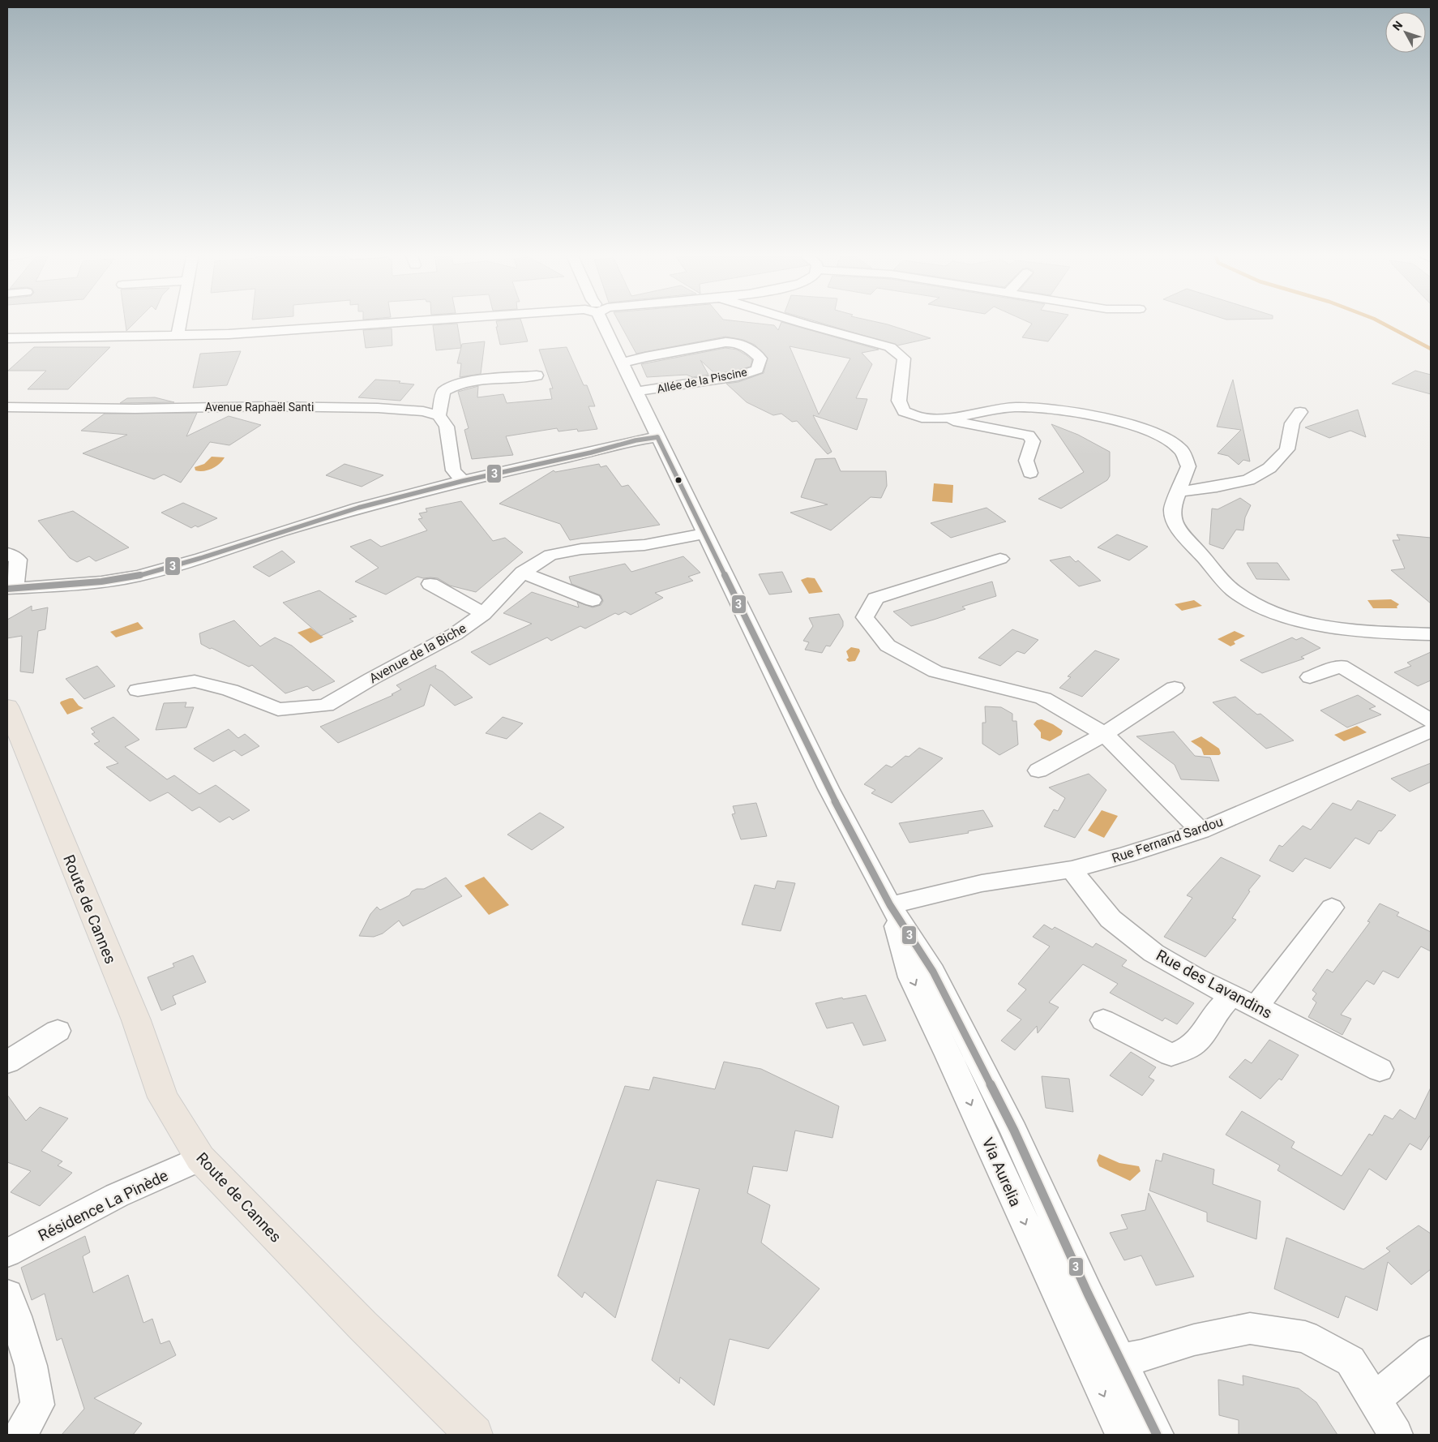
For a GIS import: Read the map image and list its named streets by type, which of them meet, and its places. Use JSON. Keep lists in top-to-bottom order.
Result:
{
  "streets": {
    "main road": ["Route de Cannes"],
    "street": [
      "Allée de la Piscine",
      "Avenue Raphaël Santi",
      "Avenue de la Biche",
      "Rue Fernand Sardou",
      "Rue des Lavandins",
      "Via Aurelia",
      "Résidence La Pinède"
    ]
  },
  "crossings": [
    ["Allée de la Piscine", "Via Aurelia"],
    ["Avenue de la Biche", "Via Aurelia"],
    ["Rue Fernand Sardou", "Rue des Lavandins"],
    ["Rue Fernand Sardou", "Via Aurelia"],
    ["Route de Cannes", "Résidence La Pinède"]
  ],
  "lines": ["transit line 3"],
  "north": "top left"
}
